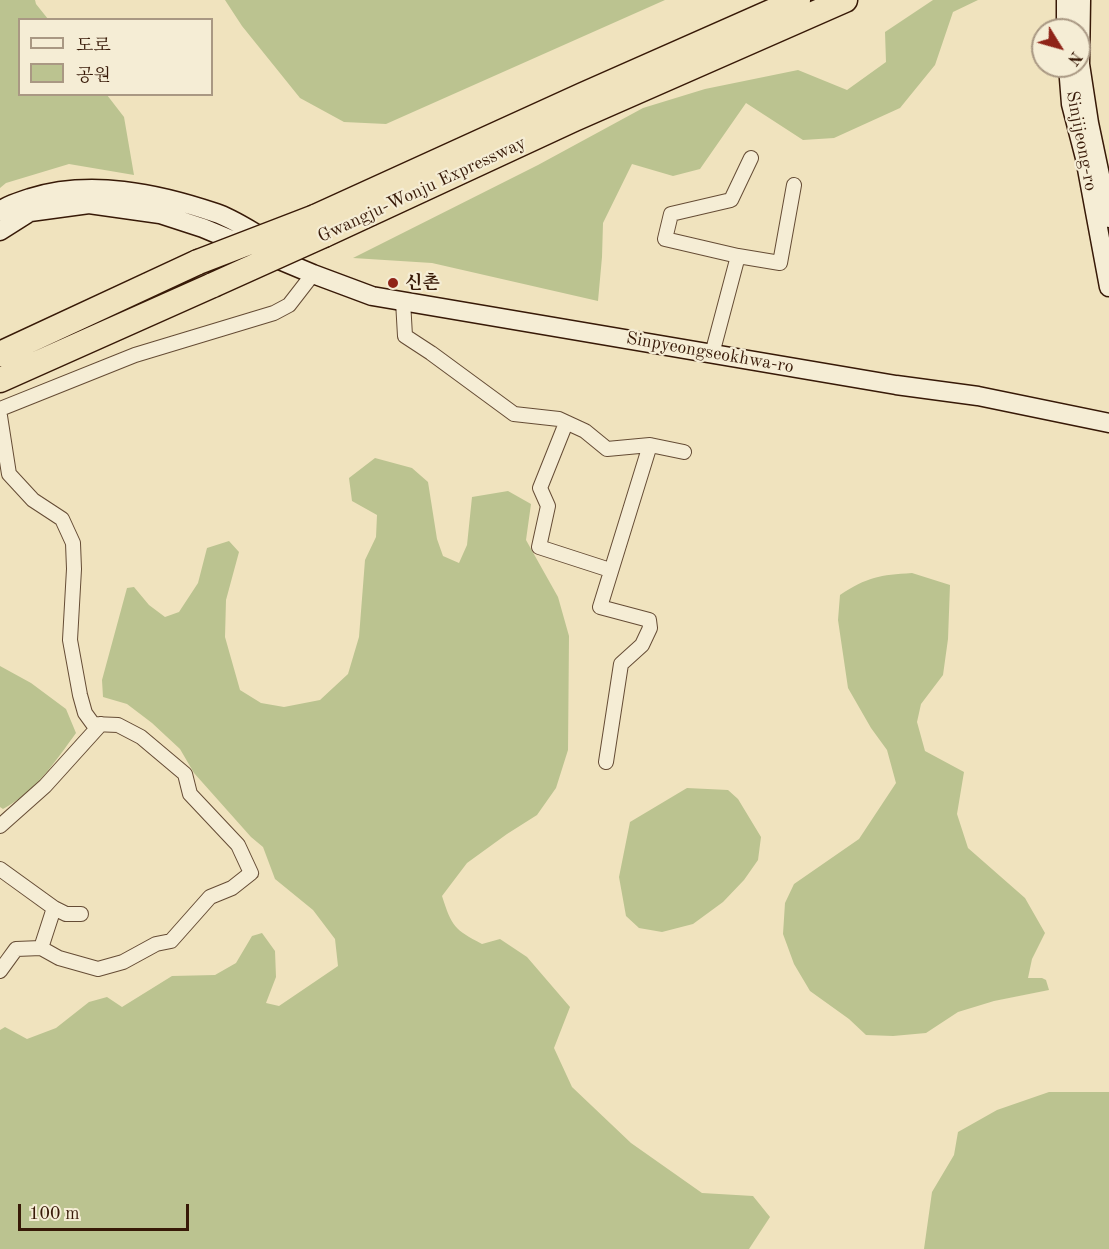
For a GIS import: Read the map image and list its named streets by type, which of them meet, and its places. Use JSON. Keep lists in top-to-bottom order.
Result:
{
  "streets": {
    "highway": ["Gwangju-Wonju Expressway"],
    "main road": ["Sinjijeong-ro", "Sinpyeongseokhwa-ro"]
  },
  "places": ["신촌"],
  "legend": ["도로", "공원"],
  "scale_bar": "100 m",
  "north": "bottom right"
}
